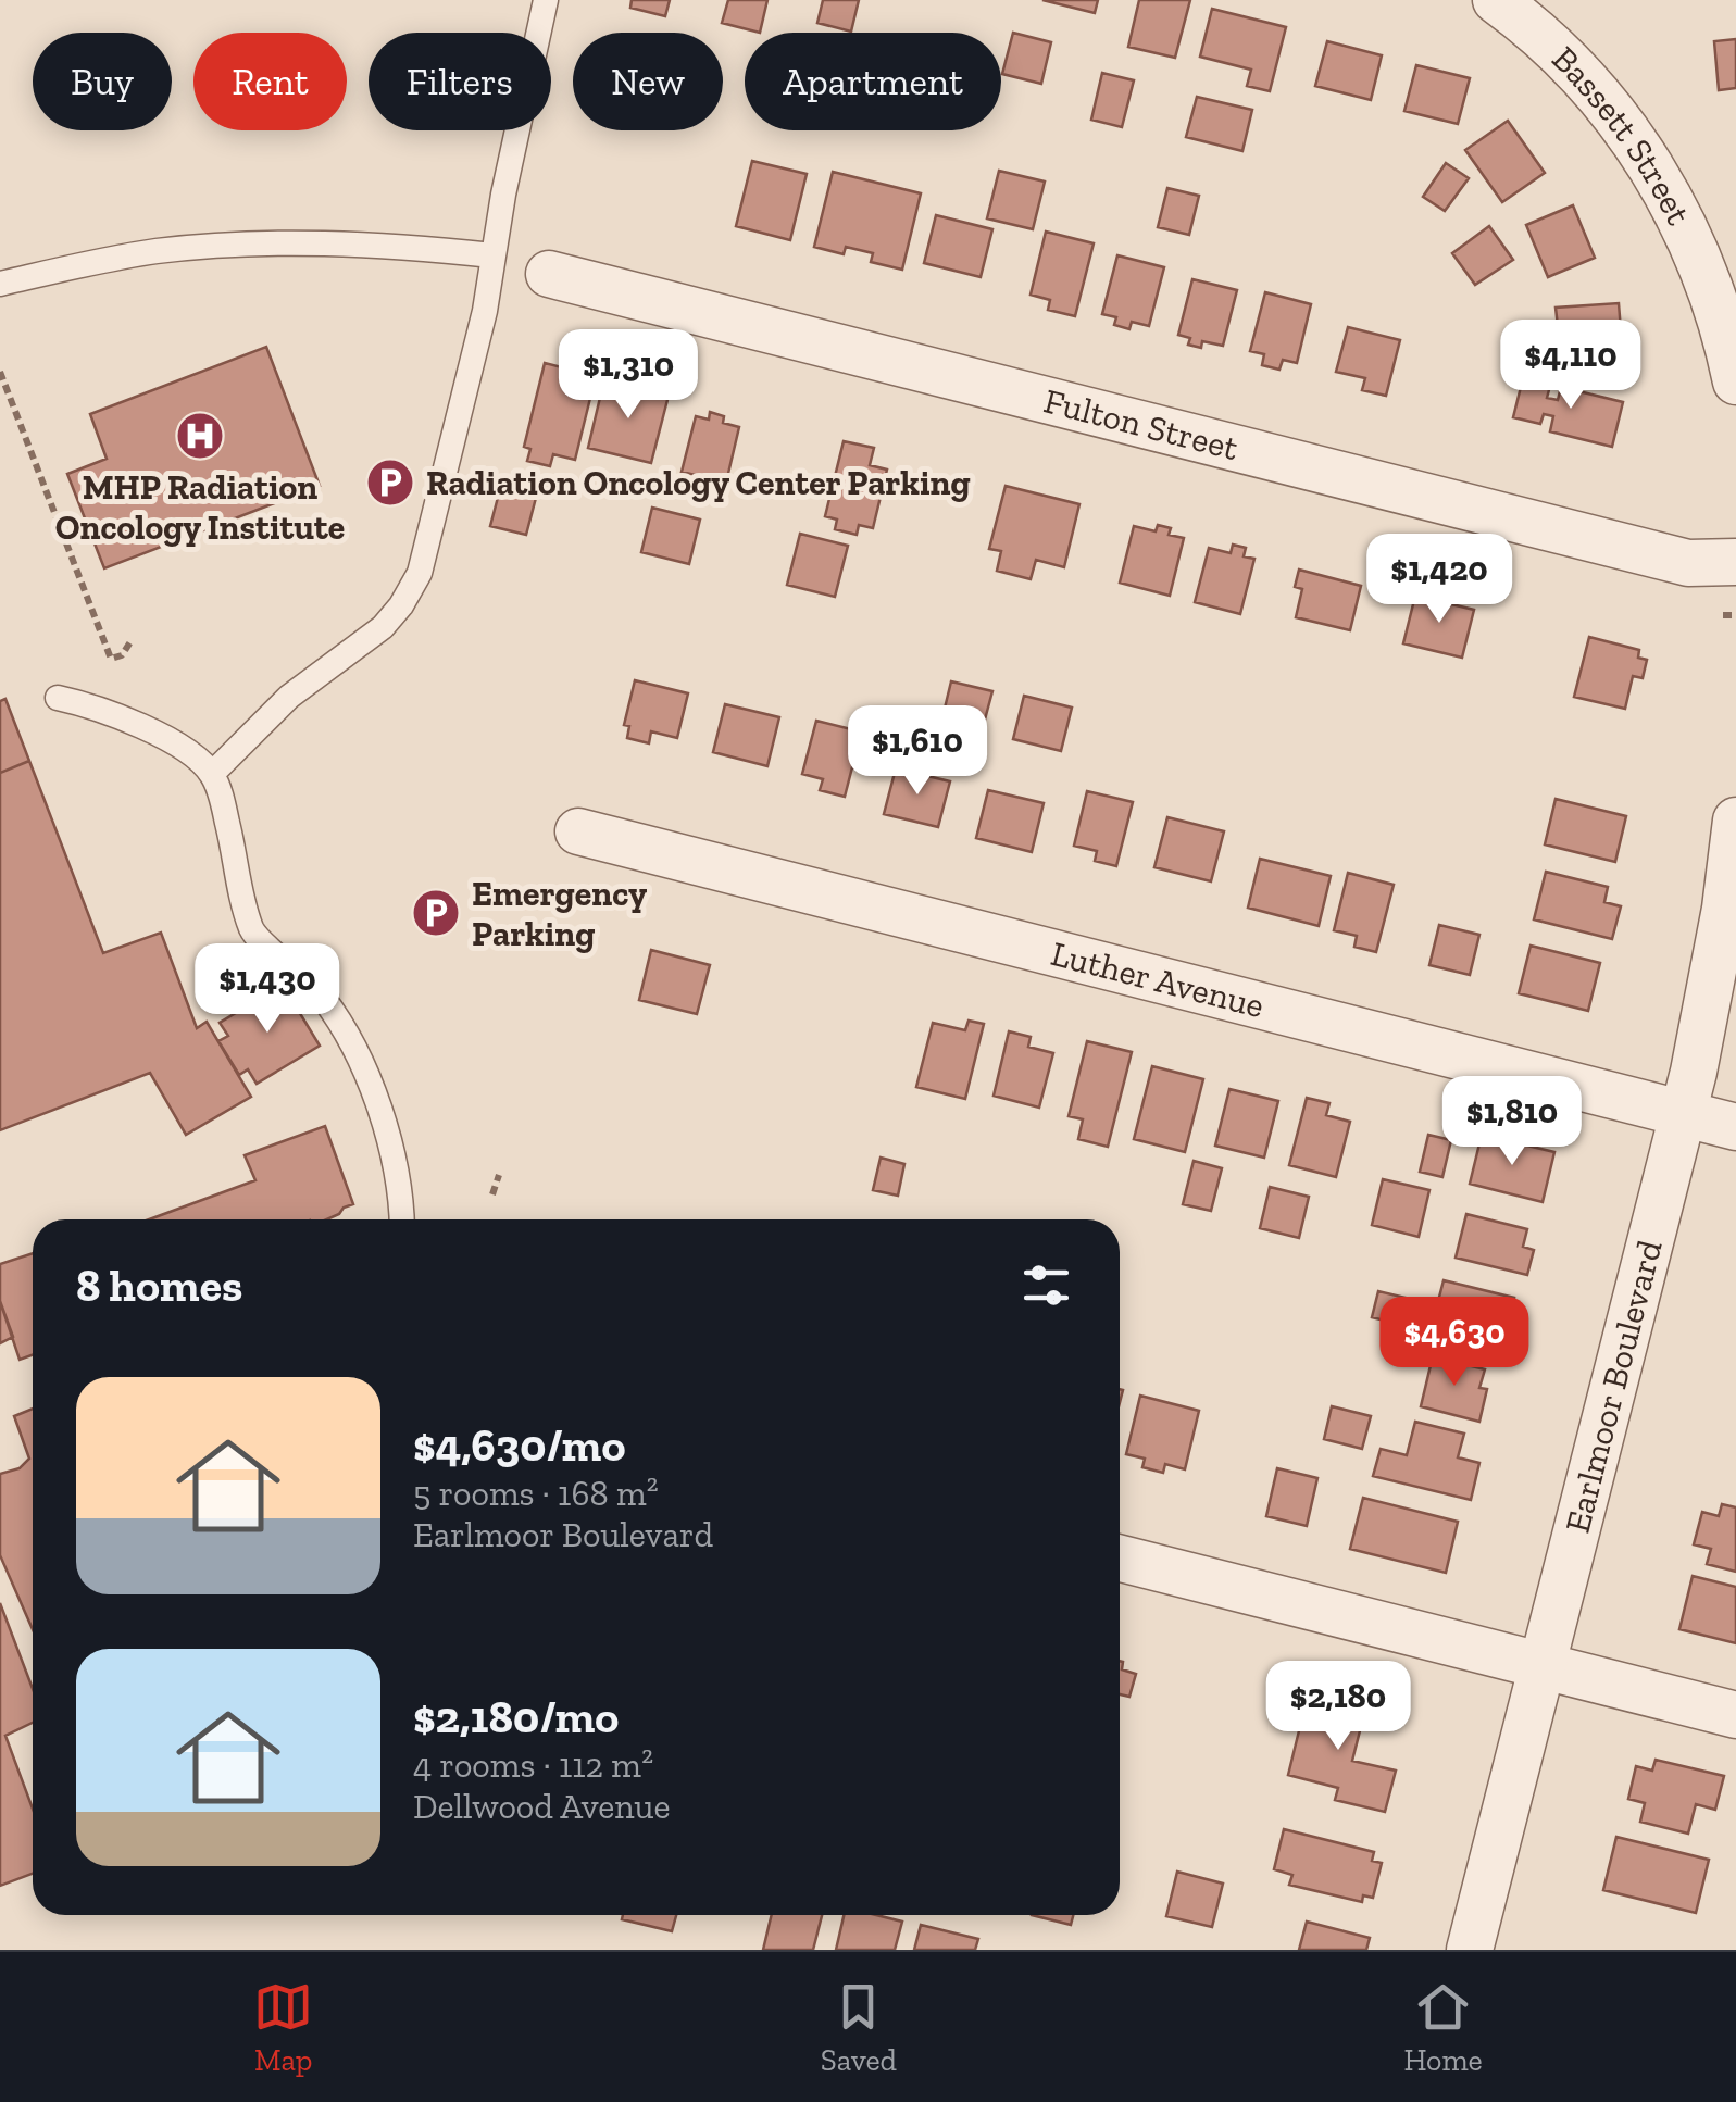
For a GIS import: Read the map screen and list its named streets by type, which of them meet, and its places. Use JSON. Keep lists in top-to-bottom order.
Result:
{
  "streets": {
    "street": [
      "Bassett Street",
      "Fulton Street",
      "Luther Avenue",
      "Earlmoor Boulevard"
    ]
  },
  "crossings": [
    ["Luther Avenue", "Earlmoor Boulevard"]
  ],
  "places": {
    "hospital": ["MHP Radiation Oncology Institute"],
    "parking": ["Radiation Oncology Center Parking", "Emergency Parking"]
  },
  "page": {
    "chip": [
      "Buy",
      "Rent",
      "Filters",
      "New",
      "Apartment"
    ],
    "price": [
      "$4,110",
      "$1,310",
      "$1,420",
      "$1,610",
      "$1,430",
      "$1,810",
      "$4,630",
      "$2,180"
    ],
    "heading": "8 homes",
    "list": [
      {
        "name": "$4,630/mo",
        "note": "5 rooms · 168 m² · Earlmoor Boulevard"
      },
      {
        "name": "$2,180/mo",
        "note": "4 rooms · 112 m² · Dellwood Avenue"
      }
    ],
    "tabs": ["Map", "Saved", "Home"]
  }
}
